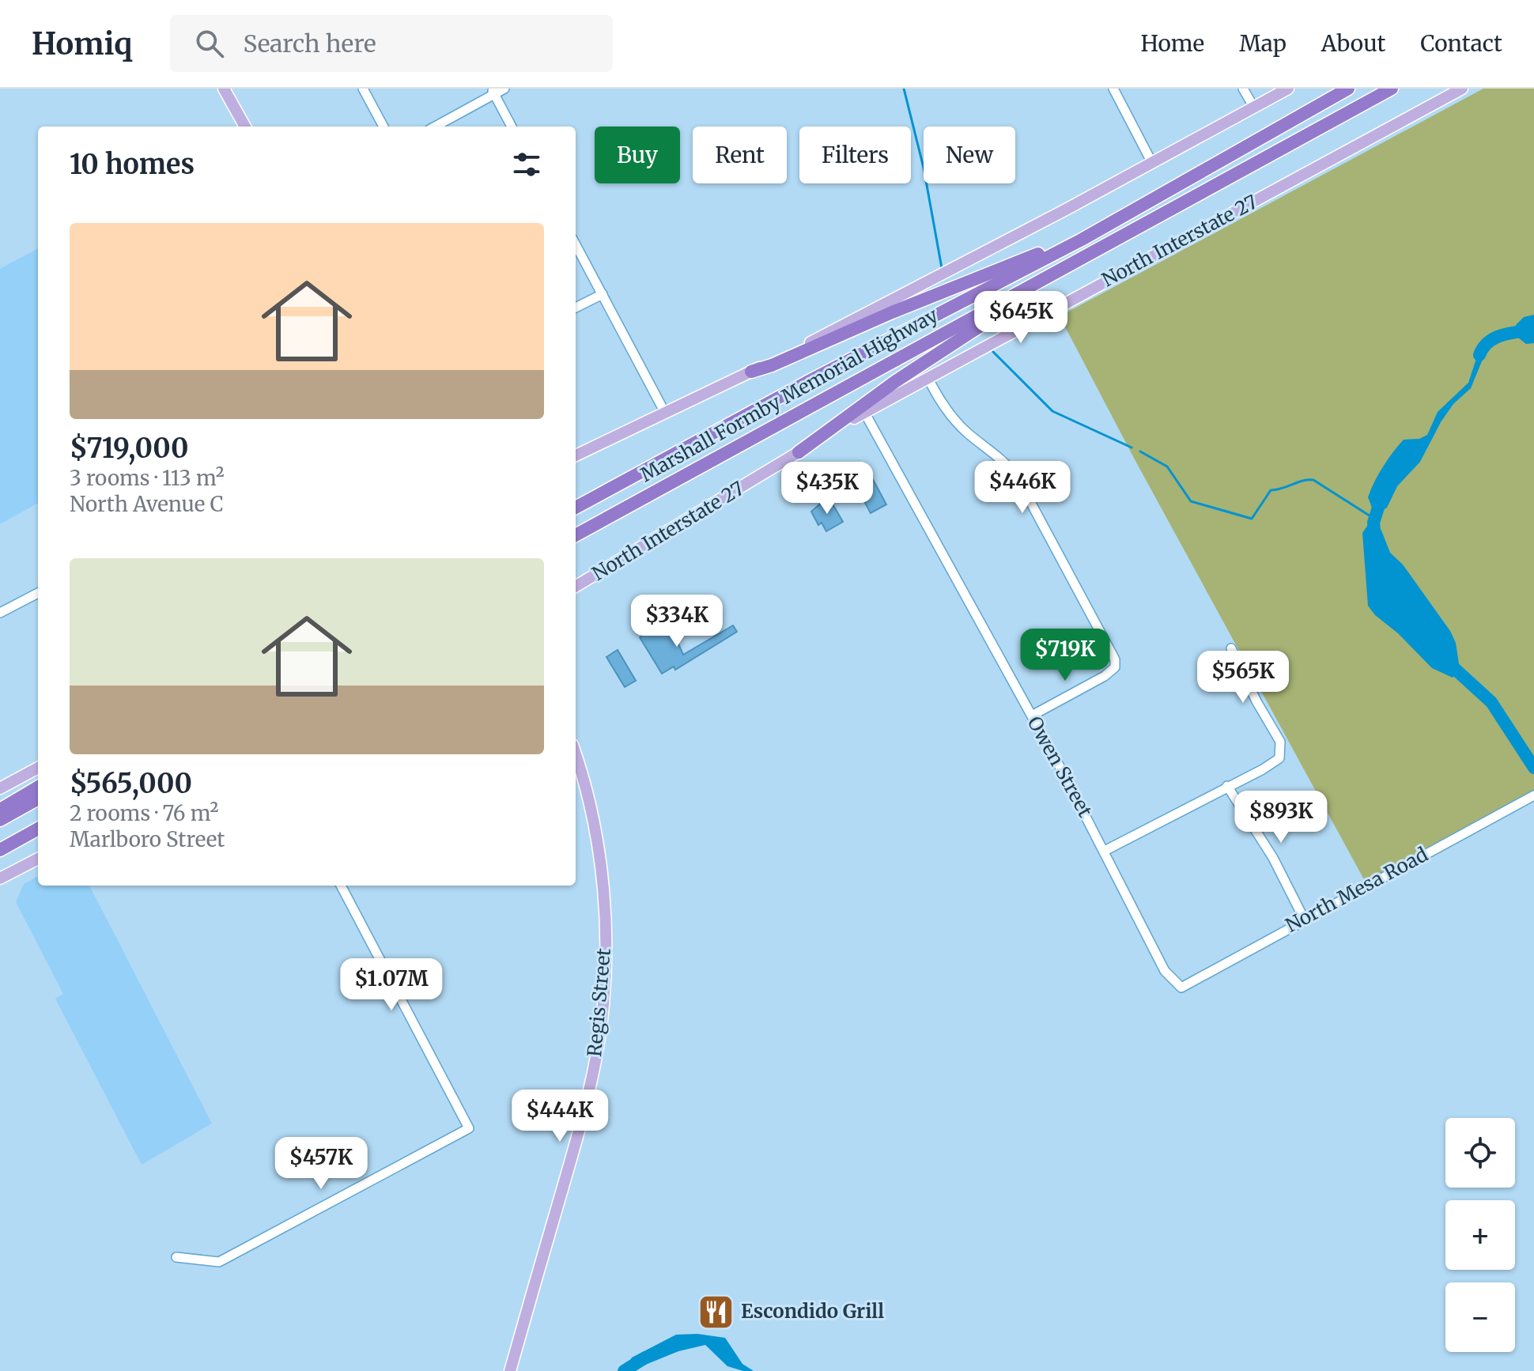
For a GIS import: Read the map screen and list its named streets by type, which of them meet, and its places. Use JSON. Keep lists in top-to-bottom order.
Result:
{
  "streets": {
    "highway": ["Marshall Formby Memorial Highway"],
    "main road": ["North Interstate 27", "Regis Street"],
    "street": ["Owen Street", "North Mesa Road"]
  },
  "crossings": [
    ["North Interstate 27", "Owen Street"],
    ["Owen Street", "North Mesa Road"]
  ],
  "places": {
    "restaurant": ["Escondido Grill"]
  },
  "page": {
    "header": "Homiq",
    "search": "Search here",
    "nav": [
      "Home",
      "Map",
      "About",
      "Contact"
    ],
    "chip": [
      "Buy",
      "Rent",
      "Filters",
      "New"
    ],
    "heading": "10 homes",
    "list": [
      {
        "name": "$719,000",
        "note": "3 rooms · 113 m² · North Avenue C"
      },
      {
        "name": "$565,000",
        "note": "2 rooms · 76 m² · Marlboro Street"
      }
    ],
    "price": [
      "$645K",
      "$446K",
      "$435K",
      "$334K",
      "$719K",
      "$565K",
      "$893K",
      "$1.07M",
      "$444K",
      "$457K"
    ],
    "map_buttons": ["+", "−"]
  }
}
